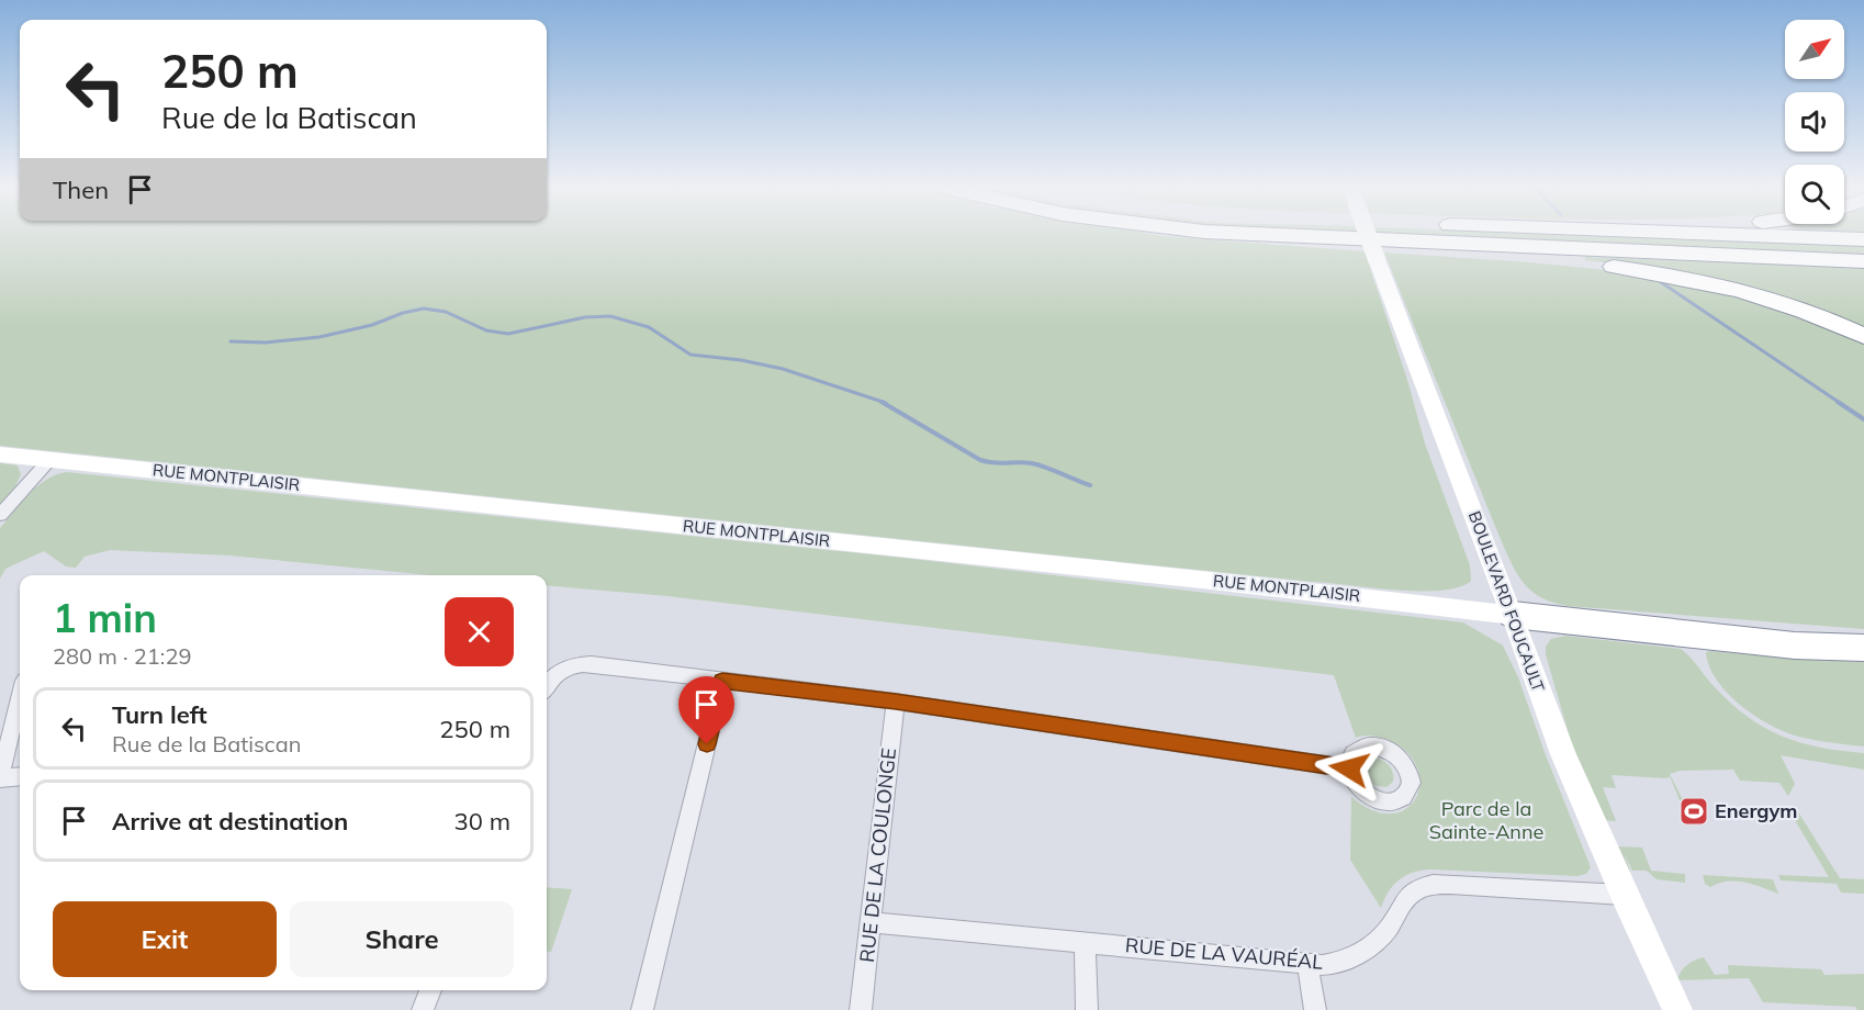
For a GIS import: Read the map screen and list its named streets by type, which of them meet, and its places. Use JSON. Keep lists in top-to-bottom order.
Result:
{
  "streets": {
    "street": [
      "RUE MONTPLAISIR",
      "BOULEVARD FOUCAULT",
      "RUE DE LA COULONGE",
      "RUE DE LA VAURÉAL"
    ]
  },
  "crossings": [
    ["RUE MONTPLAISIR", "BOULEVARD FOUCAULT"],
    ["BOULEVARD FOUCAULT", "RUE DE LA VAURÉAL"],
    ["RUE DE LA COULONGE", "RUE DE LA VAURÉAL"]
  ],
  "parks": ["Parc de la Sainte-Anne"],
  "places": {
    "sports": ["Energym"]
  },
  "north": "top right",
  "page": {
    "turn": ["250 m", "Rue de la Batiscan"],
    "then": "Then",
    "heading": ["1 min", "280 m · 21:29"],
    "list": [
      {
        "name": "Turn left",
        "note": "Rue de la Batiscan",
        "value": "250 m"
      },
      {
        "name": "Arrive at destination",
        "value": "30 m"
      }
    ],
    "buttons": ["Exit", "Share"]
  }
}
